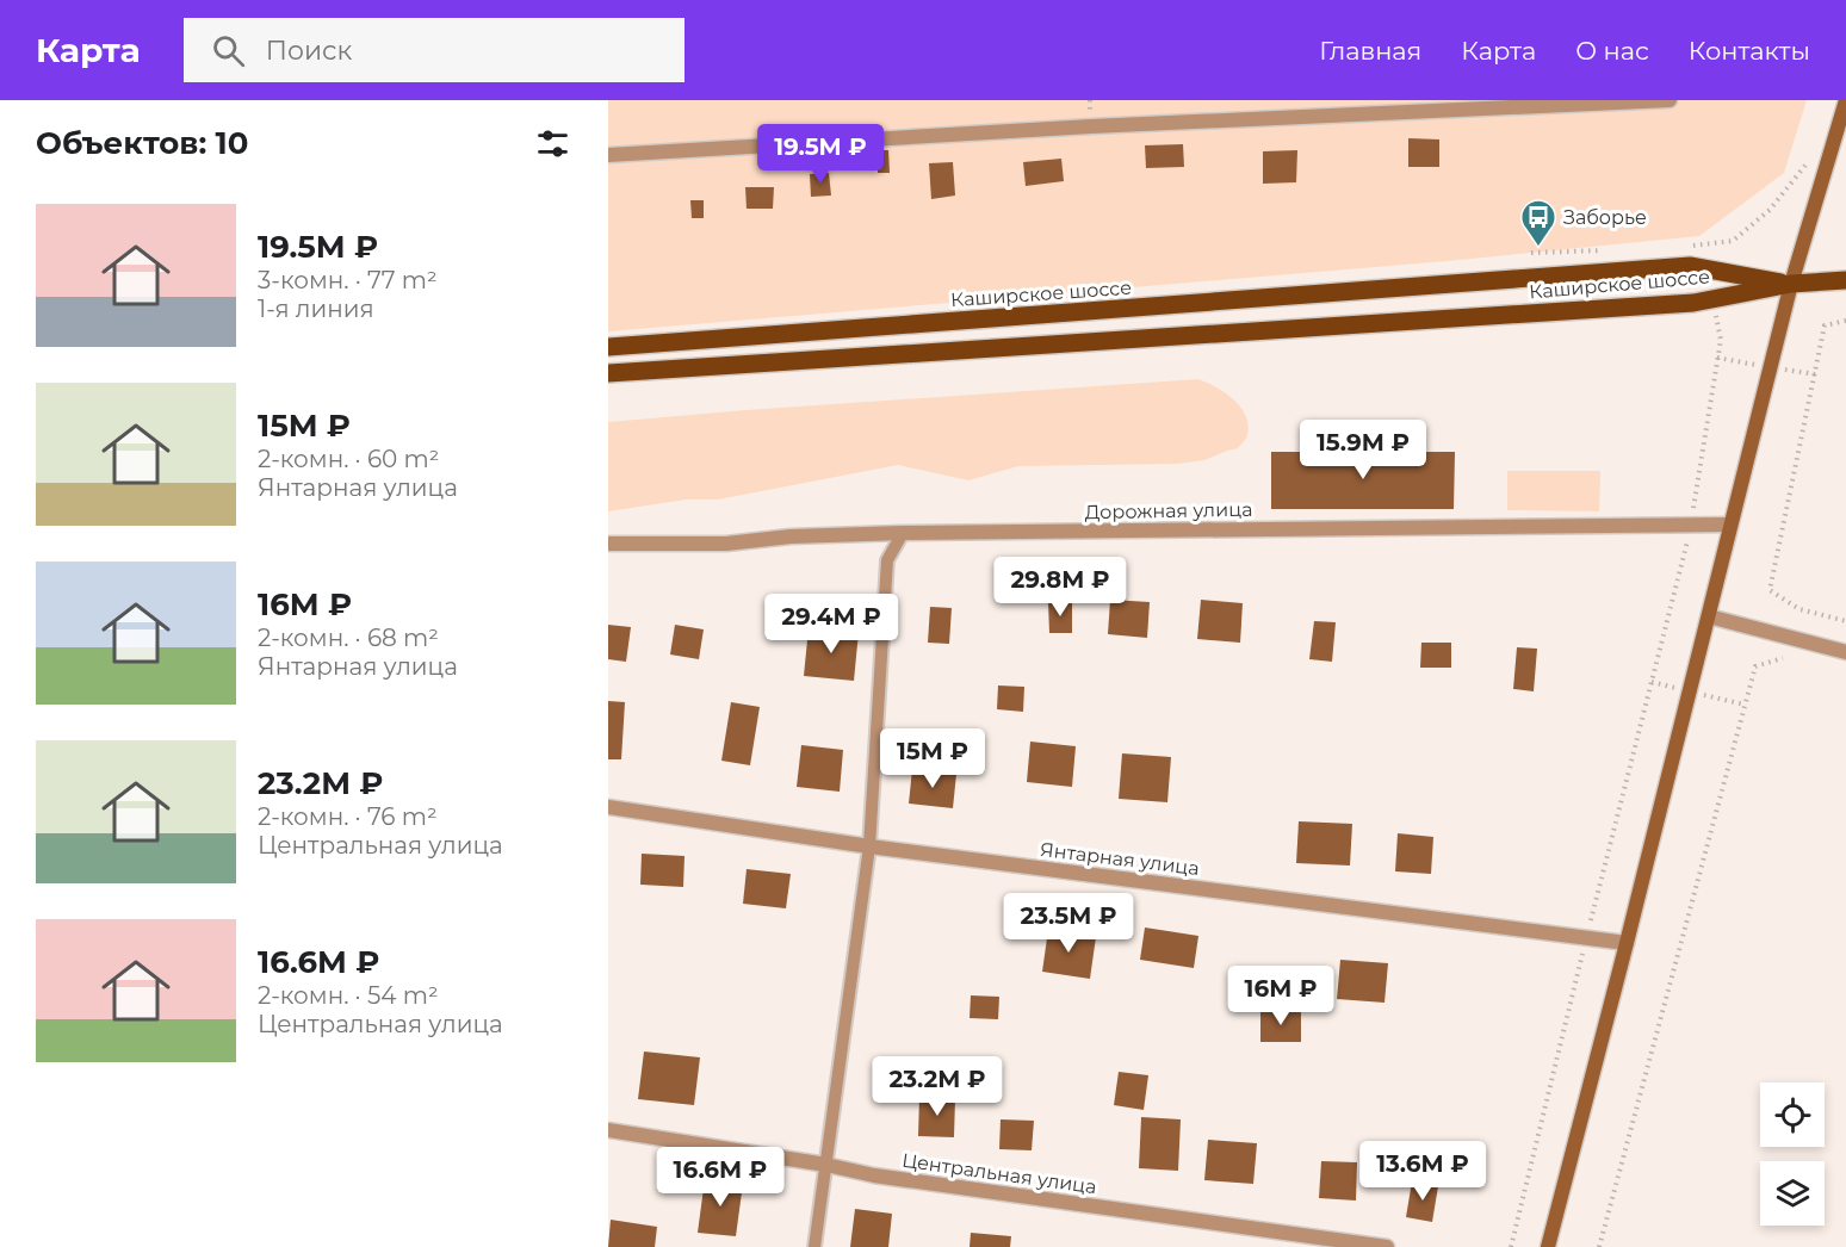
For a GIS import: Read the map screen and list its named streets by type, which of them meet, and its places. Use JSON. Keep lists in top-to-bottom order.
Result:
{
  "streets": {
    "main road": ["Каширское шоссе"],
    "street": ["Дорожная улица", "Янтарная улица", "Центральная улица"]
  },
  "places": {
    "bus stop": ["Заборье"]
  },
  "page": {
    "header": "Карта",
    "search": "Поиск",
    "nav": [
      "Главная",
      "Карта",
      "О нас",
      "Контакты"
    ],
    "heading": "Объектов: 10",
    "price": [
      "19.5M ₽",
      "15.9M ₽",
      "29.8M ₽",
      "29.4M ₽",
      "15M ₽",
      "23.5M ₽",
      "16M ₽",
      "23.2M ₽",
      "13.6M ₽",
      "16.6M ₽"
    ],
    "list": [
      {
        "name": "19.5M ₽",
        "note": "3-комн. · 77 m² · 1-я линия"
      },
      {
        "name": "15M ₽",
        "note": "2-комн. · 60 m² · Янтарная улица"
      },
      {
        "name": "16M ₽",
        "note": "2-комн. · 68 m² · Янтарная улица"
      },
      {
        "name": "23.2M ₽",
        "note": "2-комн. · 76 m² · Центральная улица"
      },
      {
        "name": "16.6M ₽",
        "note": "2-комн. · 54 m² · Центральная улица"
      }
    ]
  }
}
